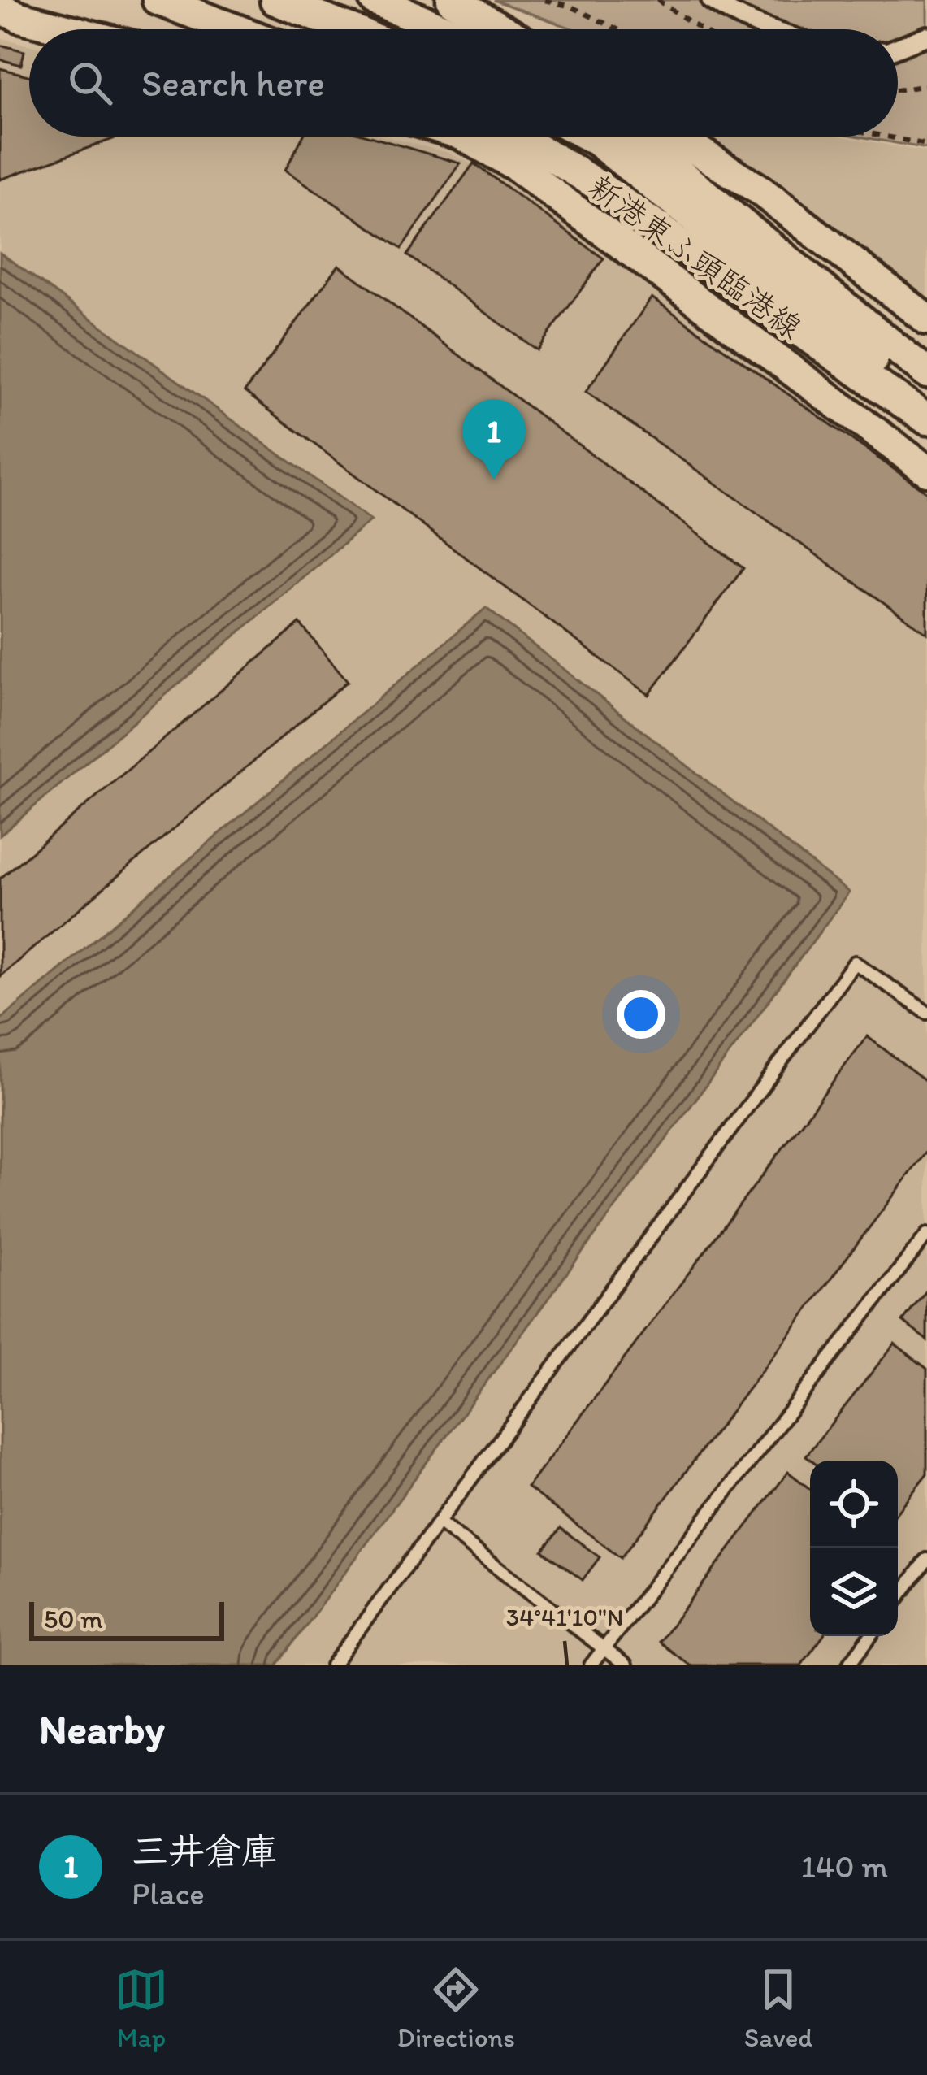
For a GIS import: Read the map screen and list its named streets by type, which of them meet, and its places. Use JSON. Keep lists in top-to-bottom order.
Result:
{
  "streets": {
    "street": ["新港東ふ頭臨港線"]
  },
  "scale_bar": "50 m",
  "page": {
    "search": "Search here",
    "pins": "1",
    "scale": "50 m",
    "heading": "Nearby",
    "list": [
      {
        "mark": "1",
        "name": "三井倉庫",
        "note": "Place",
        "value": "140 m"
      }
    ],
    "nav": ["Map", "Directions", "Saved"]
  },
  "coordinates": ["34°41'10\"N"]
}
